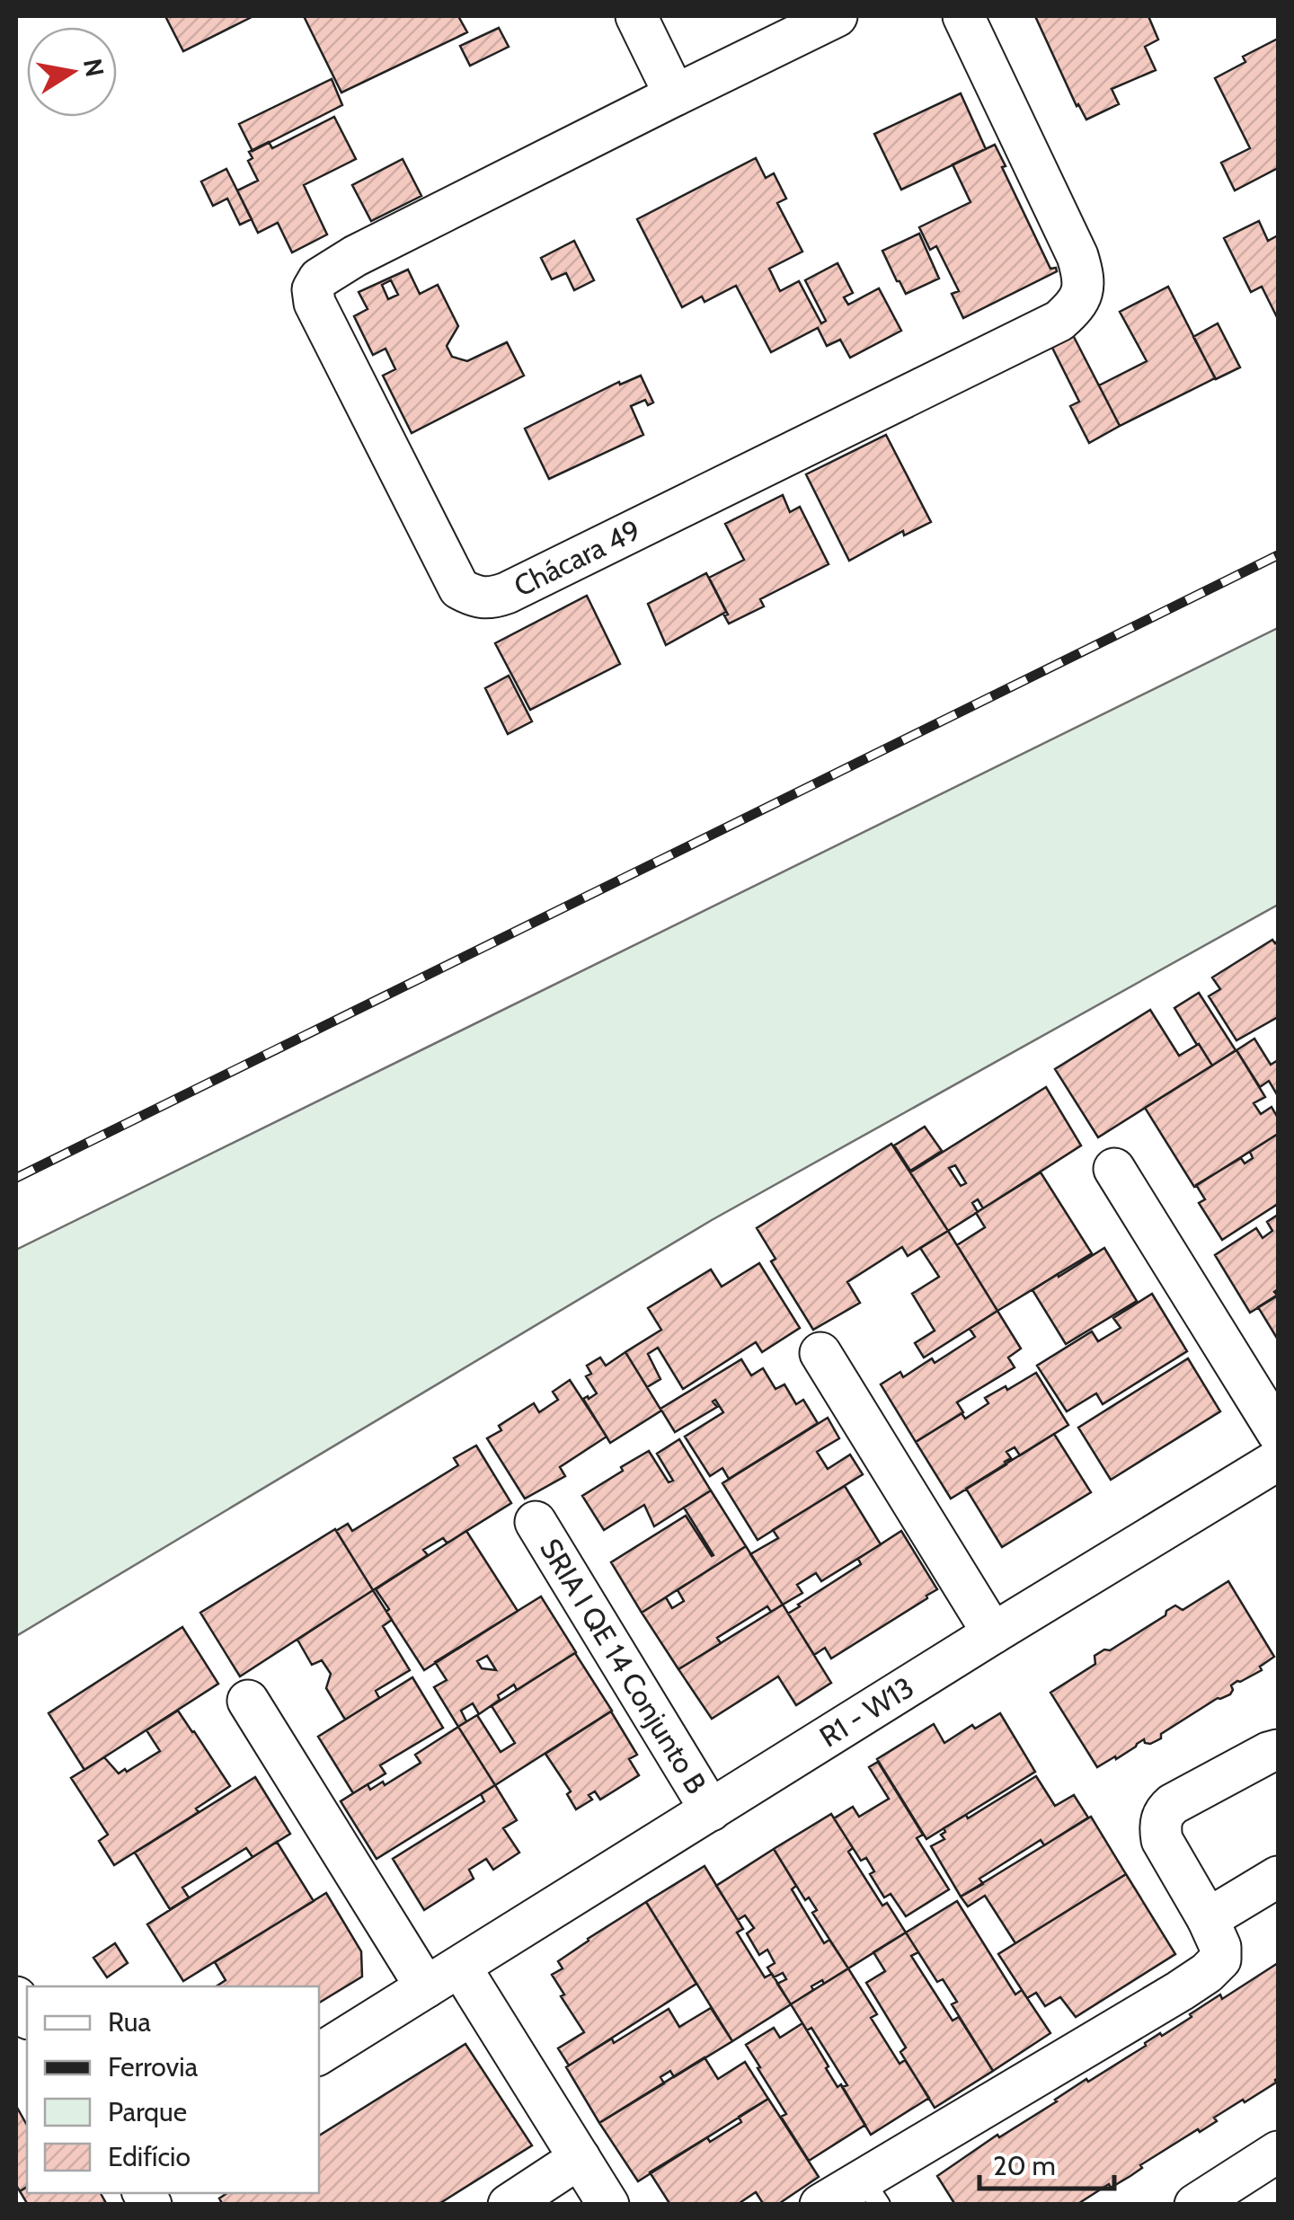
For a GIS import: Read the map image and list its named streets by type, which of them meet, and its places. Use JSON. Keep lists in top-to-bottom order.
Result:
{
  "streets": {
    "street": ["Chácara 49", "SRIA I QE 14 Conjunto B", "R1 - W13"]
  },
  "crossings": [
    ["SRIA I QE 14 Conjunto B", "R1 - W13"]
  ],
  "legend": [
    "Rua",
    "Ferrovia",
    "Parque",
    "Edifício"
  ],
  "scale_bar": "20 m",
  "north": "right"
}
